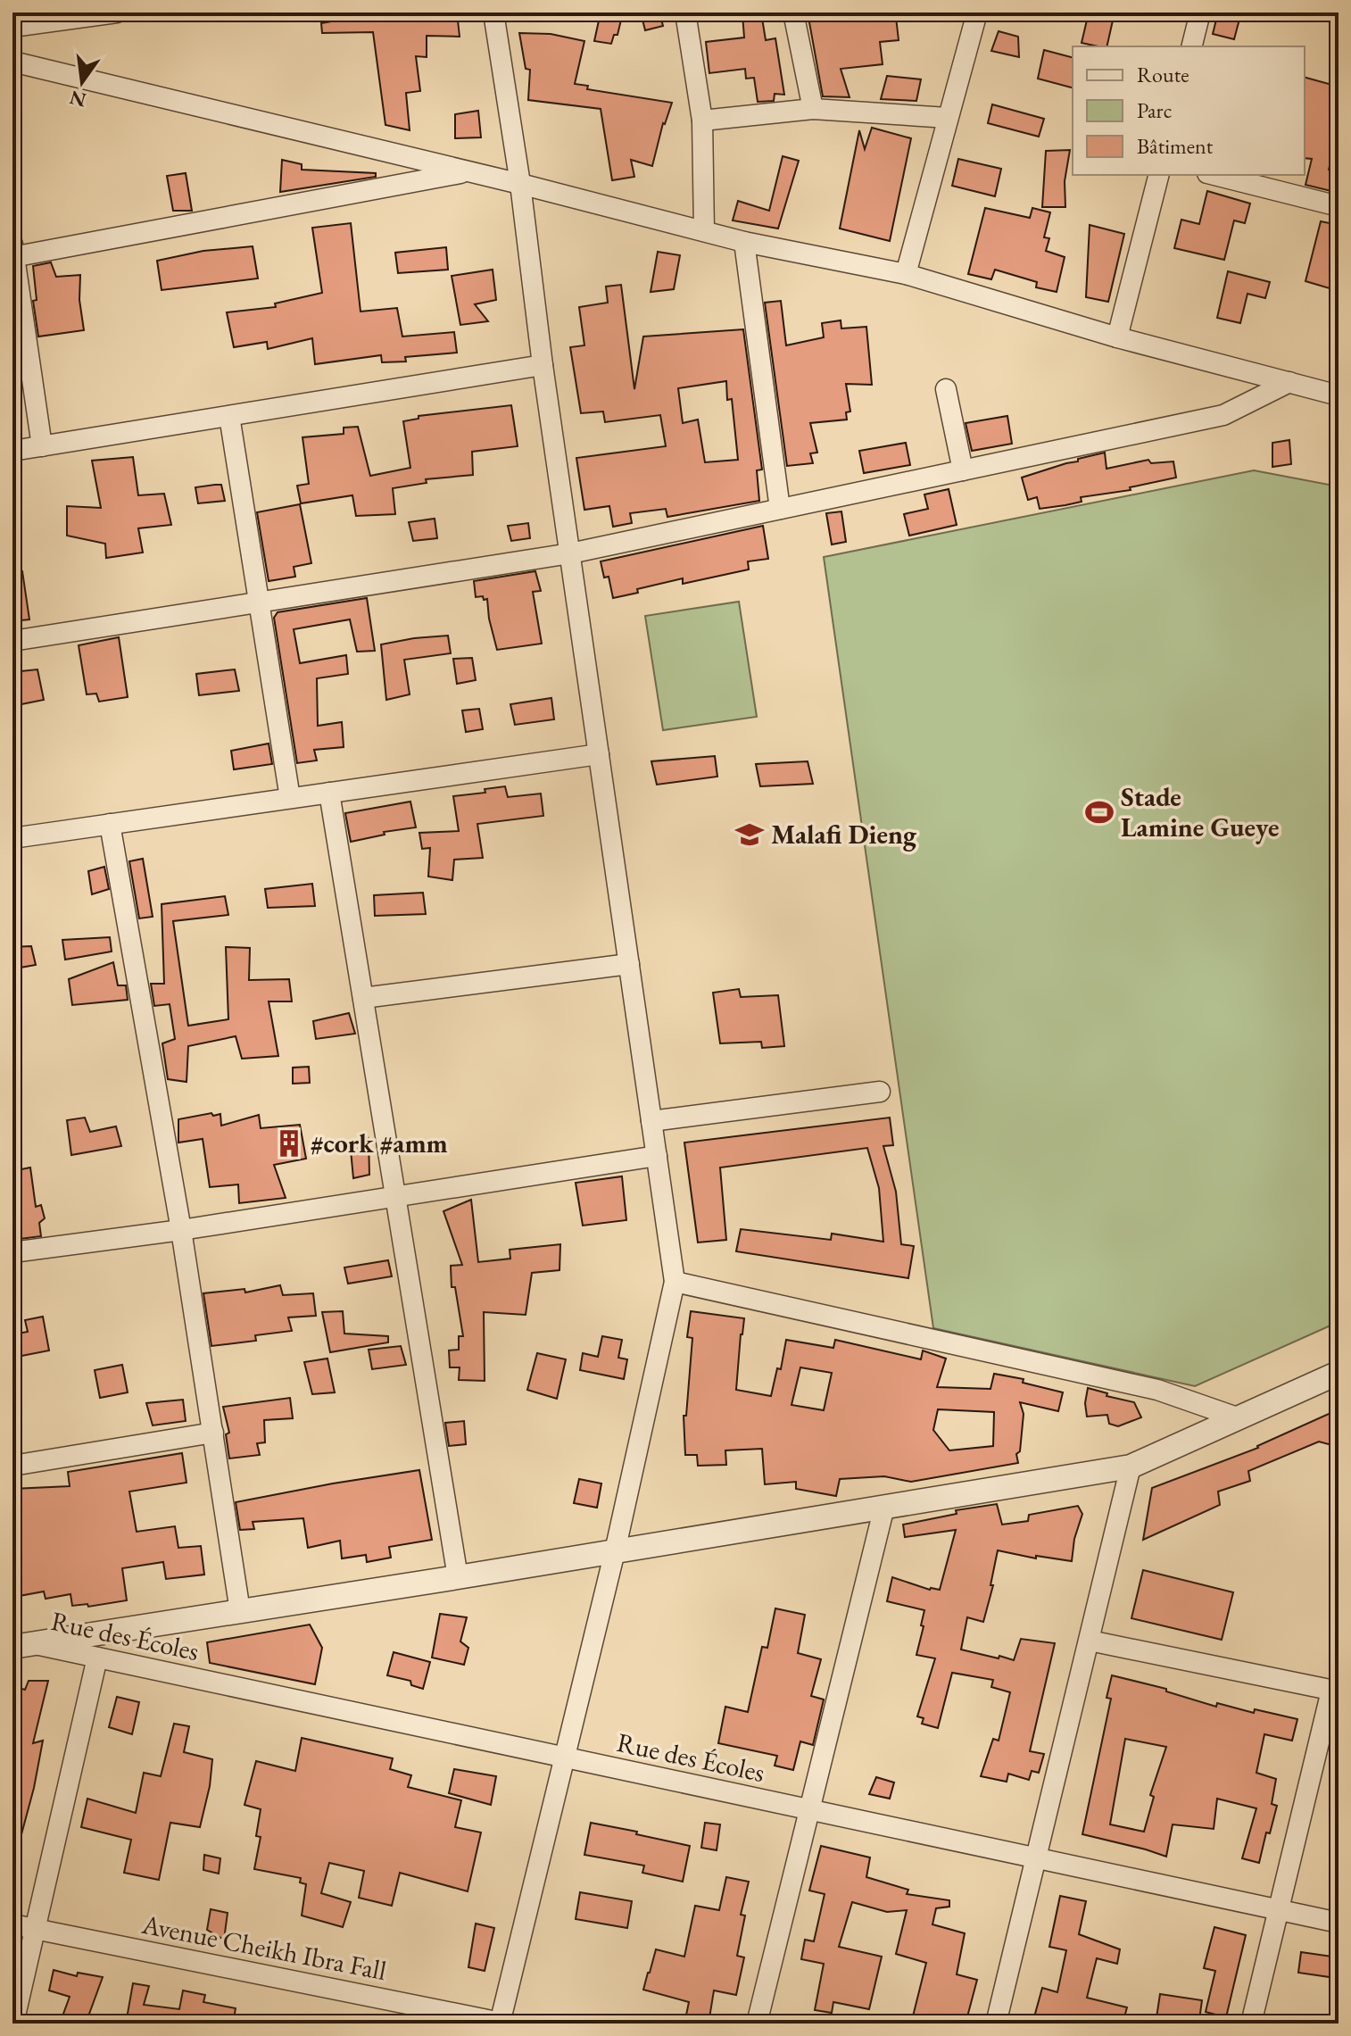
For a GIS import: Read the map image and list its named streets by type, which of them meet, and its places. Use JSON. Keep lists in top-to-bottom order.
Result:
{
  "streets": {
    "street": ["Rue des Écoles", "Avenue Cheikh Ibra Fall"]
  },
  "places": {
    "sports": ["Stade Lamine Gueye"],
    "school or university": ["Malafi Dieng"],
    "building": ["#cork #amm"]
  },
  "legend": ["Route", "Parc", "Bâtiment"],
  "north": "bottom"
}
